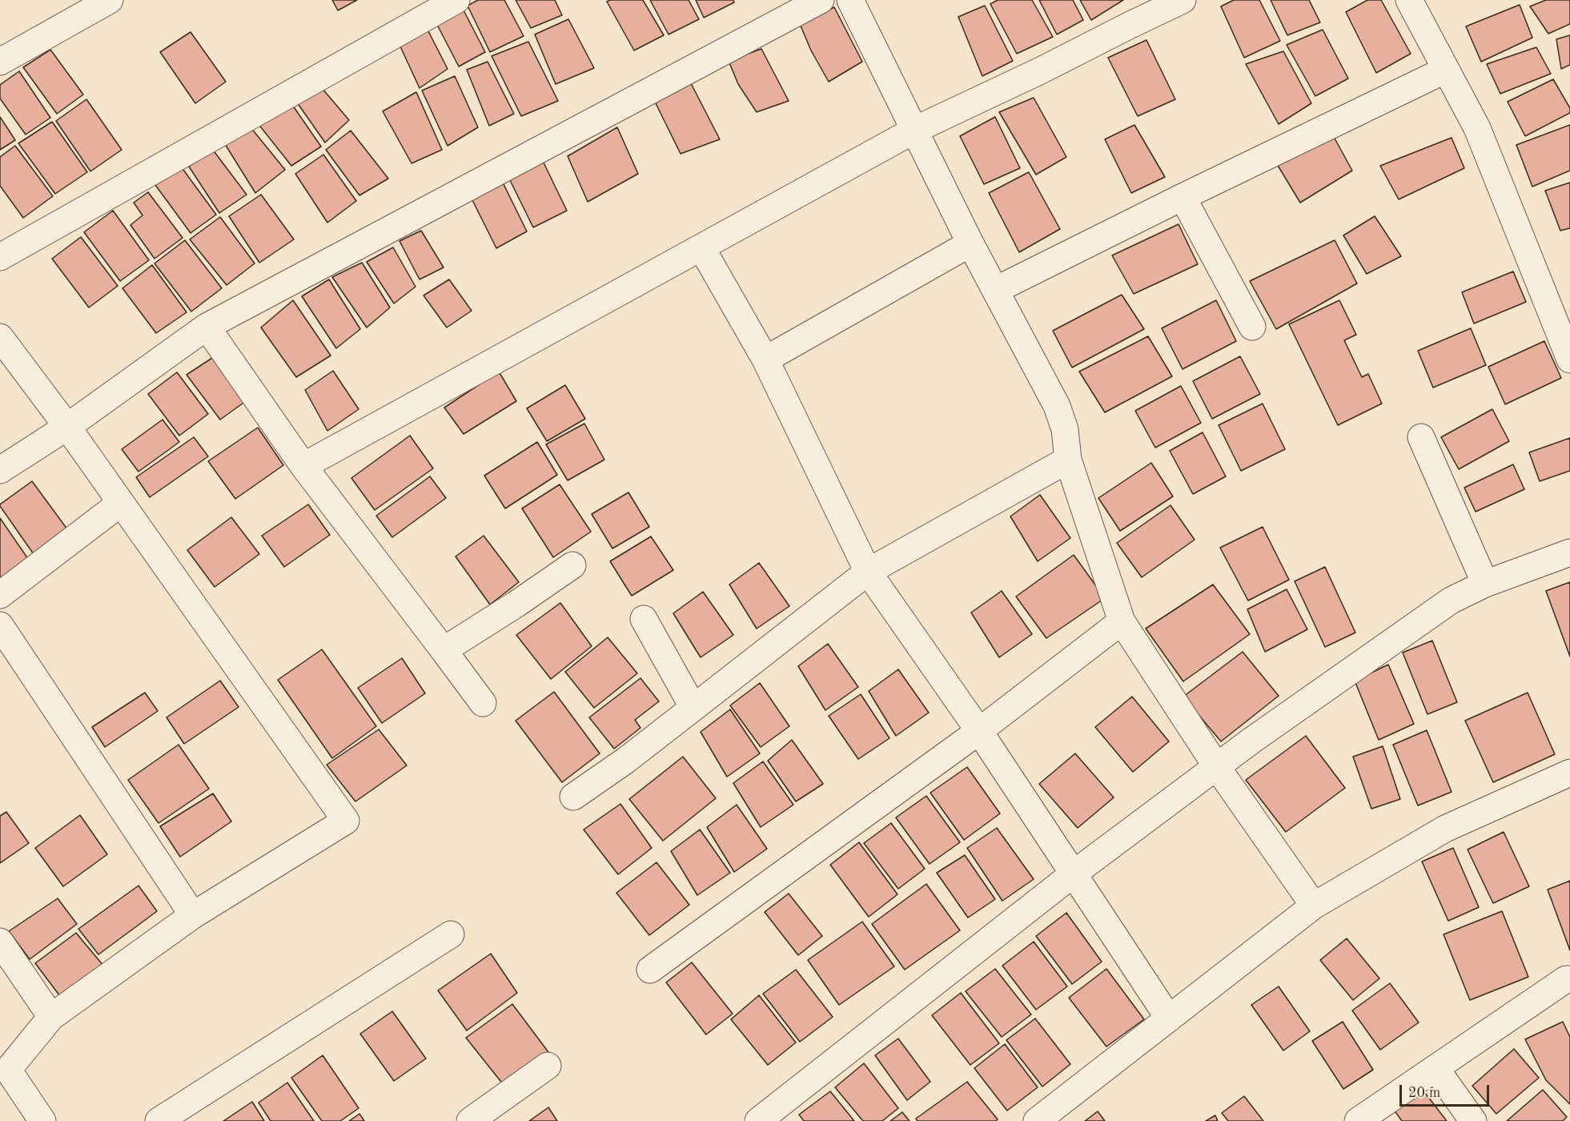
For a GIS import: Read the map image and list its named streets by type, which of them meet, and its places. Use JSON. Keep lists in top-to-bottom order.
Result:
{
  "scale_bar": "20 m"
}
